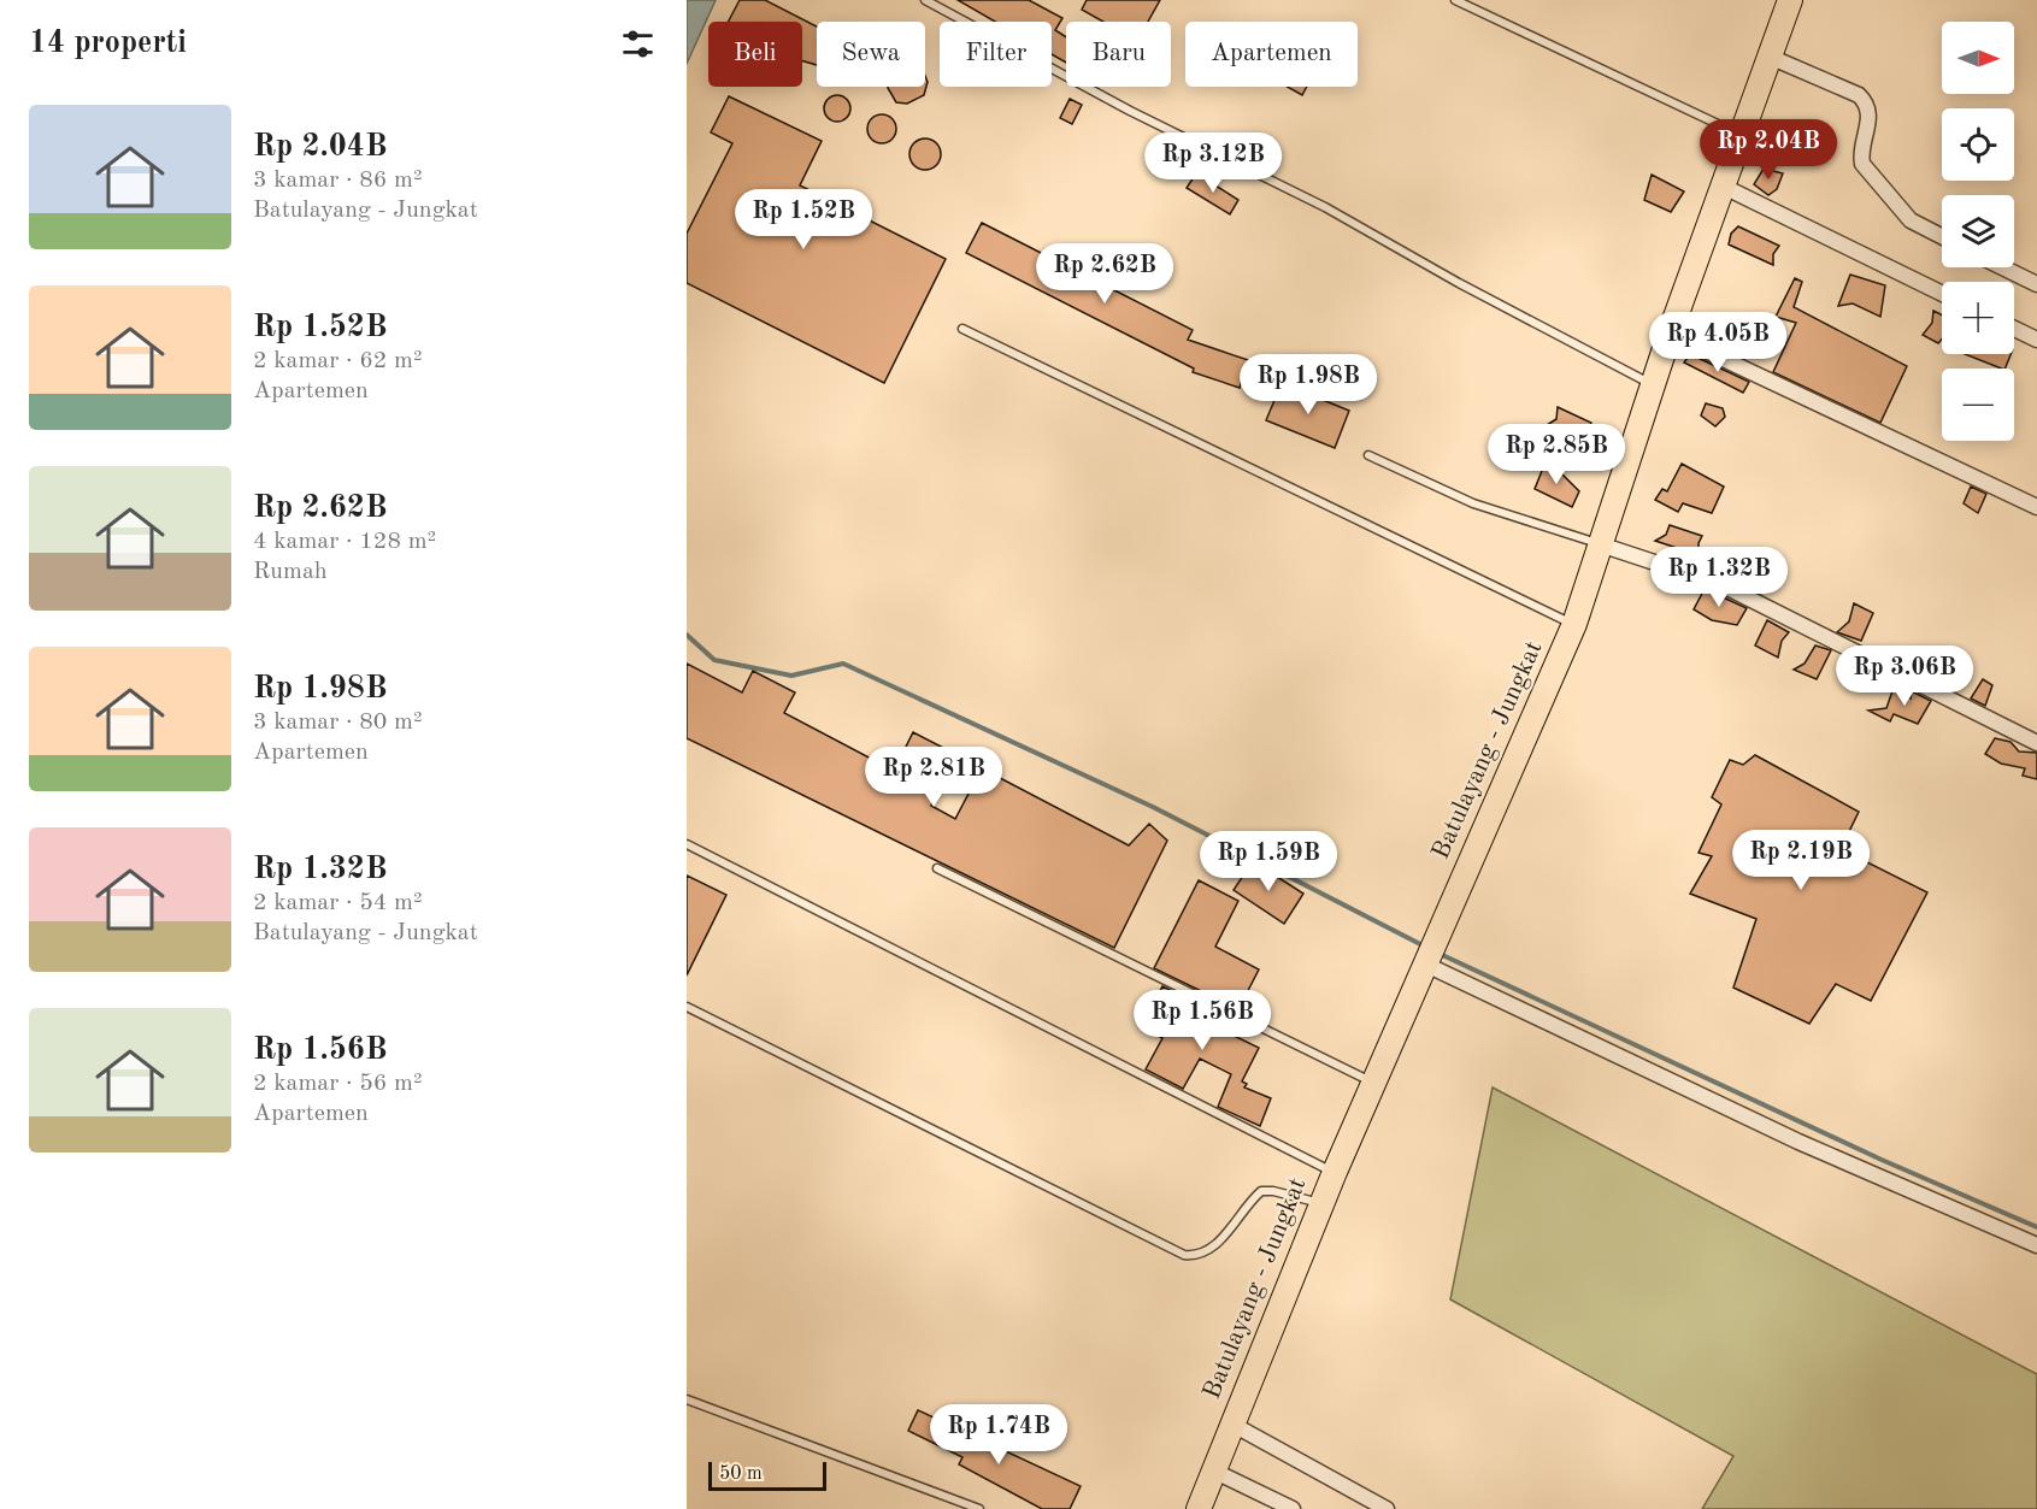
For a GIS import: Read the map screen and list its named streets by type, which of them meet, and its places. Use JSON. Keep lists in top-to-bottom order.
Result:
{
  "streets": {
    "highway": ["Batulayang - Jungkat"]
  },
  "scale_bar": "50 m",
  "north": "right",
  "page": {
    "heading": "14 properti",
    "map_buttons": ["+", "−"],
    "chip": [
      "Beli",
      "Sewa",
      "Filter",
      "Baru",
      "Apartemen"
    ],
    "list": [
      {
        "name": "Rp 2.04B",
        "note": "3 kamar · 86 m² · Batulayang - Jungkat"
      },
      {
        "name": "Rp 1.52B",
        "note": "2 kamar · 62 m² · Apartemen"
      },
      {
        "name": "Rp 2.62B",
        "note": "4 kamar · 128 m² · Rumah"
      },
      {
        "name": "Rp 1.98B",
        "note": "3 kamar · 80 m² · Apartemen"
      },
      {
        "name": "Rp 1.32B",
        "note": "2 kamar · 54 m² · Batulayang - Jungkat"
      },
      {
        "name": "Rp 1.56B",
        "note": "2 kamar · 56 m² · Apartemen"
      }
    ],
    "price": [
      "Rp 2.04B",
      "Rp 3.12B",
      "Rp 1.52B",
      "Rp 2.62B",
      "Rp 4.05B",
      "Rp 1.98B",
      "Rp 2.85B",
      "Rp 1.32B",
      "Rp 3.06B",
      "Rp 2.81B",
      "Rp 2.19B",
      "Rp 1.59B",
      "Rp 1.56B",
      "Rp 1.74B"
    ],
    "scale": "50 m"
  }
}
